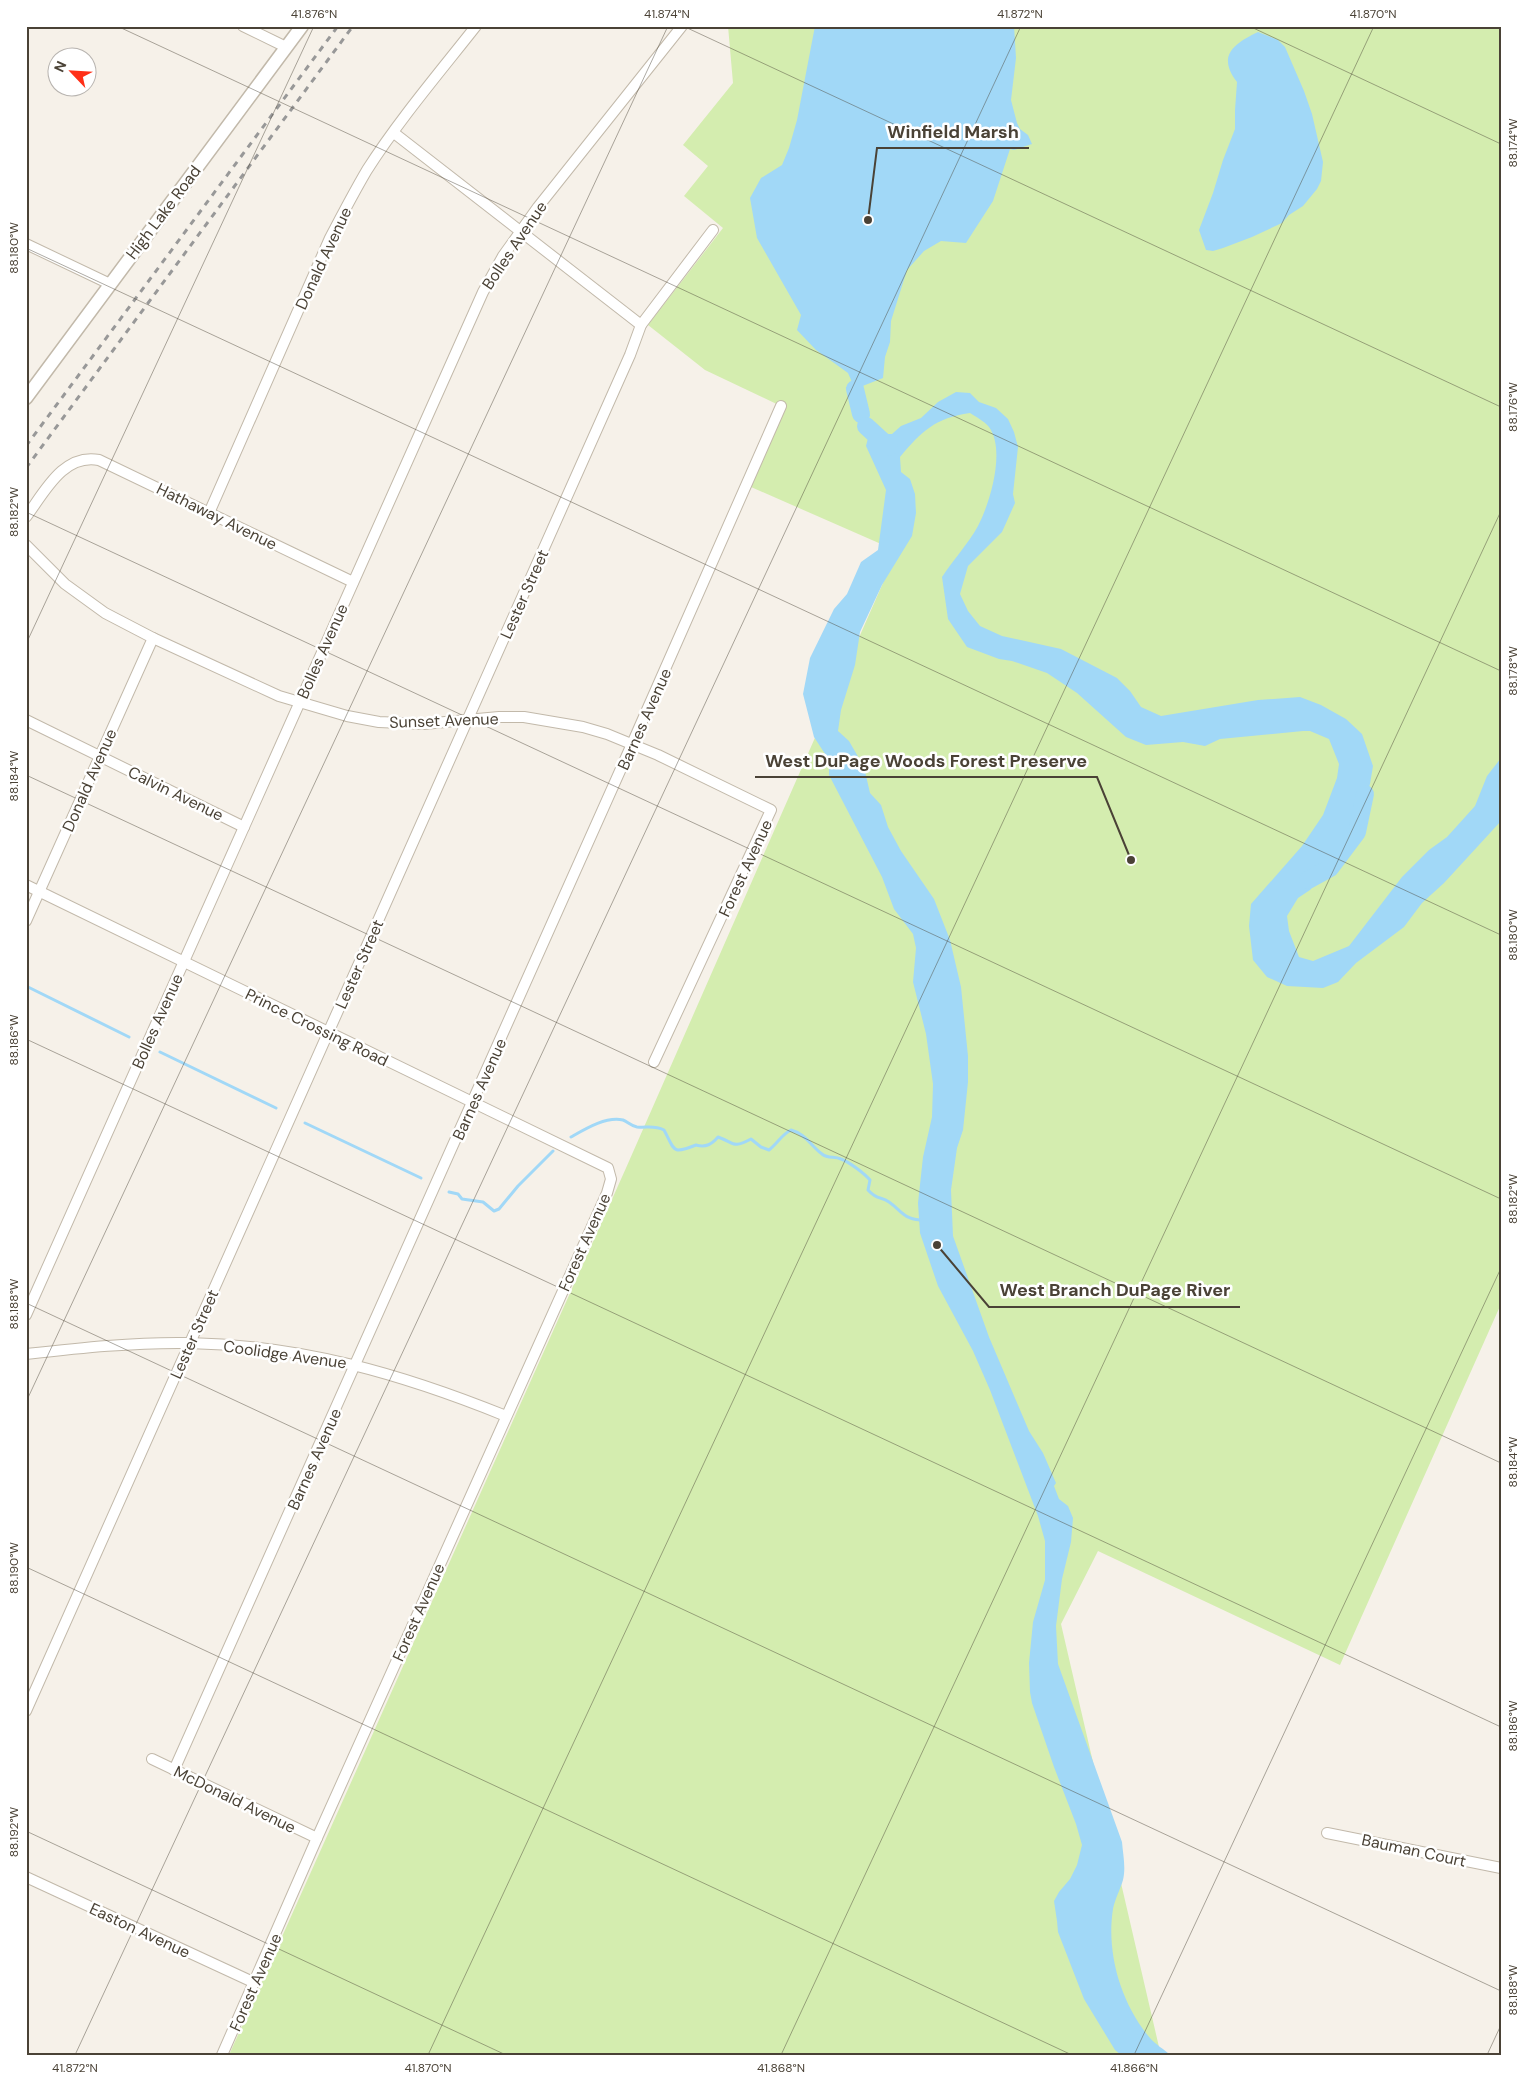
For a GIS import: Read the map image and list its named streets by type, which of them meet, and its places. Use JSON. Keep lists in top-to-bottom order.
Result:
{
  "streets": {
    "street": [
      "High Lake Road",
      "Bolles Avenue",
      "Donald Avenue",
      "Hathaway Avenue",
      "Lester Street",
      "Barnes Avenue",
      "Sunset Avenue",
      "Calvin Avenue",
      "Forest Avenue",
      "Prince Crossing Road",
      "Coolidge Avenue",
      "McDonald Avenue",
      "Bauman Court",
      "Easton Avenue"
    ]
  },
  "crossings": [
    ["Bolles Avenue", "Hathaway Avenue"],
    ["Bolles Avenue", "Sunset Avenue"],
    ["Bolles Avenue", "Calvin Avenue"],
    ["Bolles Avenue", "Prince Crossing Road"],
    ["Donald Avenue", "Hathaway Avenue"],
    ["Donald Avenue", "Sunset Avenue"],
    ["Donald Avenue", "Calvin Avenue"],
    ["Donald Avenue", "Prince Crossing Road"],
    ["Lester Street", "Sunset Avenue"],
    ["Lester Street", "Prince Crossing Road"],
    ["Lester Street", "Coolidge Avenue"],
    ["Barnes Avenue", "Sunset Avenue"],
    ["Barnes Avenue", "Prince Crossing Road"],
    ["Barnes Avenue", "Coolidge Avenue"],
    ["Barnes Avenue", "McDonald Avenue"],
    ["Sunset Avenue", "Forest Avenue"],
    ["Forest Avenue", "Prince Crossing Road"],
    ["Forest Avenue", "Coolidge Avenue"],
    ["Forest Avenue", "McDonald Avenue"],
    ["Forest Avenue", "Easton Avenue"]
  ],
  "places": ["Winfield Marsh", "West DuPage Woods Forest Preserve", "West Branch DuPage River"],
  "north": "top left",
  "coordinates": [
    "41.876°N",
    "41.874°N",
    "41.872°N",
    "41.870°N",
    "88.174°W",
    "88.180°W",
    "88.176°W",
    "88.182°W",
    "88.178°W",
    "88.184°W",
    "88.186°W",
    "88.188°W",
    "88.190°W",
    "88.192°W",
    "41.868°N",
    "41.866°N"
  ]
}
